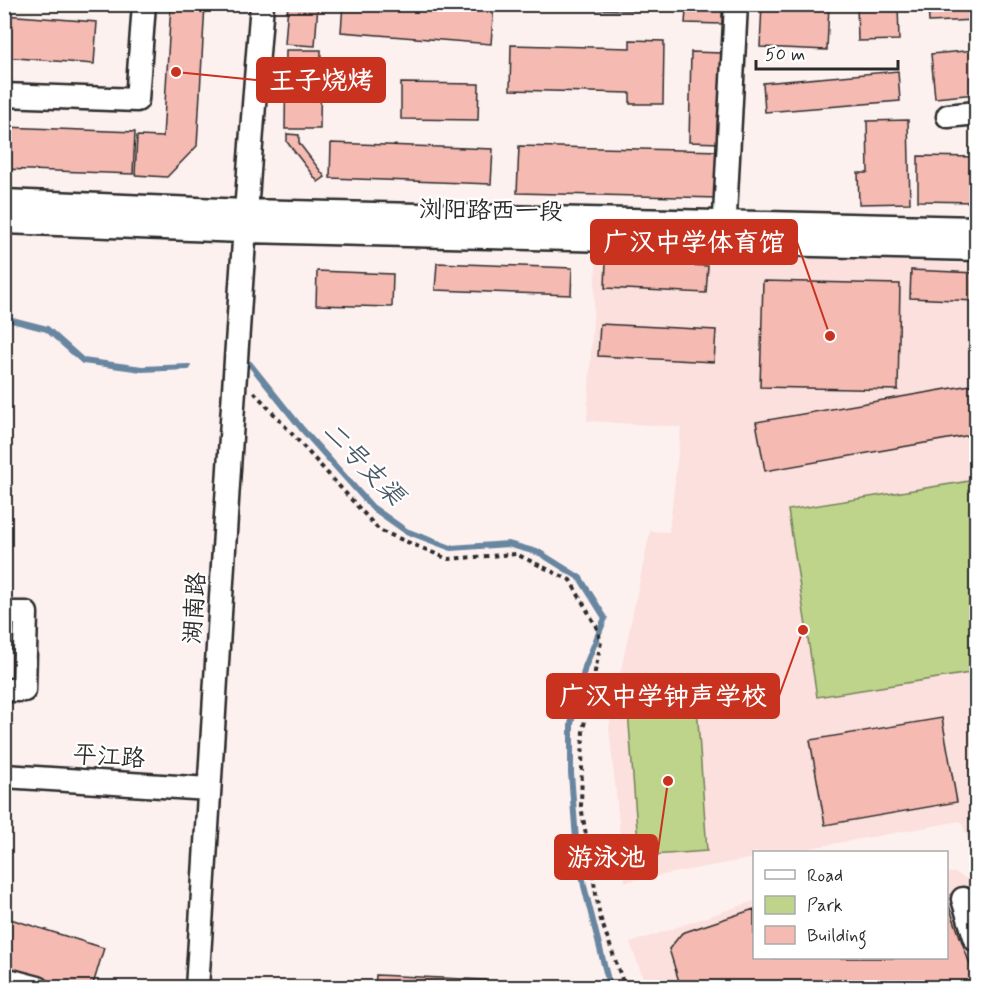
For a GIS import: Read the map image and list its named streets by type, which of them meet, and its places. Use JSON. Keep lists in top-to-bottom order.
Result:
{
  "streets": {
    "street": ["浏阳路西一段", "湖南路", "平江路"]
  },
  "crossings": [
    ["浏阳路西一段", "湖南路"],
    ["湖南路", "平江路"]
  ],
  "water": ["二号支渠"],
  "places": [
    "王子烧烤",
    "广汉中学体育馆",
    "广汉中学钟声学校",
    "游泳池"
  ],
  "legend": ["Road", "Park", "Building"],
  "scale_bar": "50 m"
}
